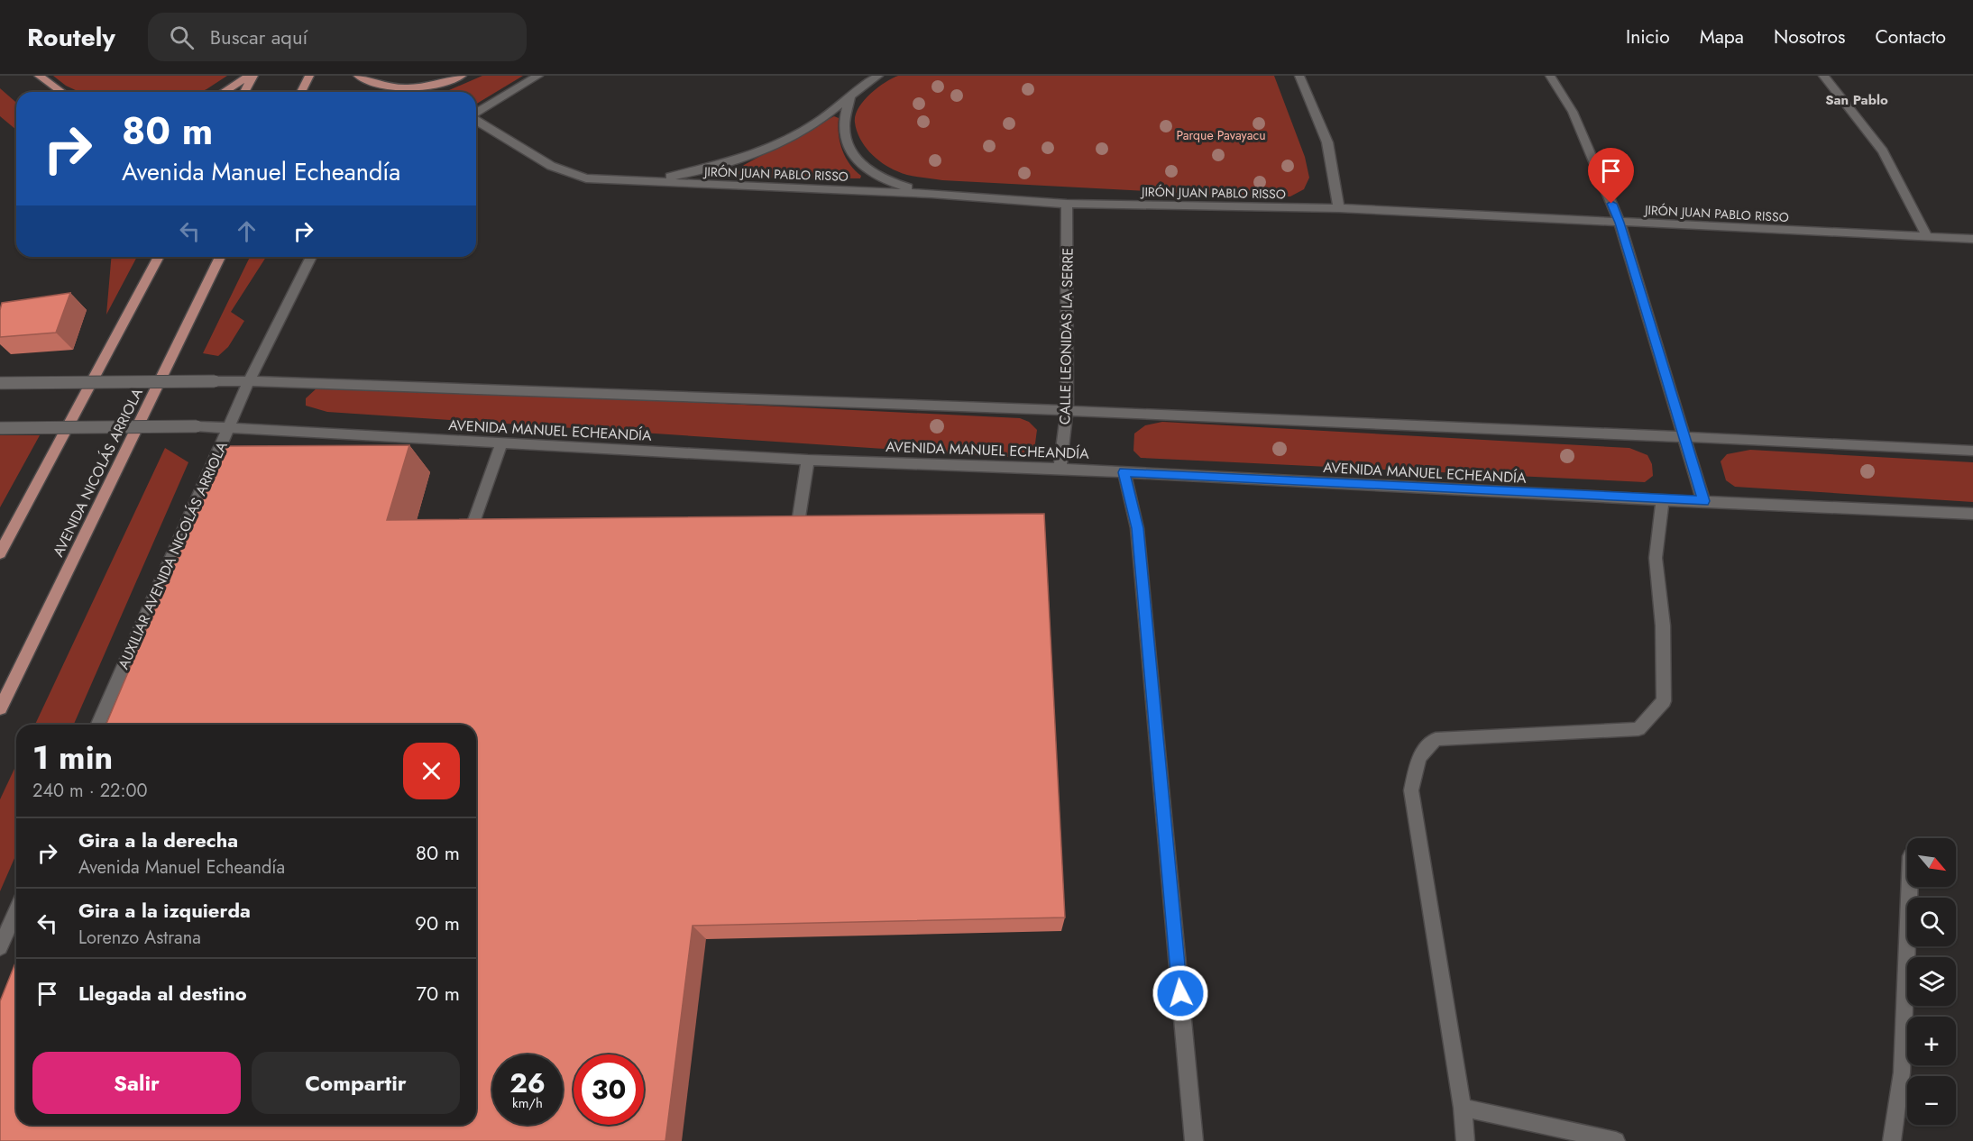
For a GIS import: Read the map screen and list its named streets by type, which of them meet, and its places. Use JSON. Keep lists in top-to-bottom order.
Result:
{
  "streets": {
    "main road": ["AVENIDA NICOLÁS ARRIOLA"],
    "street": [
      "JIRÓN JUAN PABLO RISSO",
      "CALLE LEONIDAS LA SERRE",
      "AVENIDA MANUEL ECHEANDÍA",
      "AUXILIAR AVENIDA NICOLÁS ARRIOLA"
    ]
  },
  "crossings": [
    ["JIRÓN JUAN PABLO RISSO", "CALLE LEONIDAS LA SERRE"],
    ["CALLE LEONIDAS LA SERRE", "AVENIDA MANUEL ECHEANDÍA"],
    ["AVENIDA MANUEL ECHEANDÍA", "AUXILIAR AVENIDA NICOLÁS ARRIOLA"]
  ],
  "districts": ["San Pablo"],
  "parks": ["Parque Pavayacu"],
  "north": "bottom right",
  "page": {
    "header": "Routely",
    "search": "Buscar aquí",
    "nav": [
      "Inicio",
      "Mapa",
      "Nosotros",
      "Contacto"
    ],
    "turn": ["80 m", "Avenida Manuel Echeandía"],
    "heading": ["1 min", "240 m · 22:00"],
    "list": [
      {
        "name": "Gira a la derecha",
        "note": "Avenida Manuel Echeandía",
        "value": "80 m"
      },
      {
        "name": "Gira a la izquierda",
        "note": "Lorenzo Astrana",
        "value": "90 m"
      },
      {
        "name": "Llegada al destino",
        "value": "70 m"
      }
    ],
    "map_buttons": ["+", "−"],
    "buttons": ["Salir", "Compartir"],
    "speed": "26 km/h",
    "limit": "30"
  }
}
